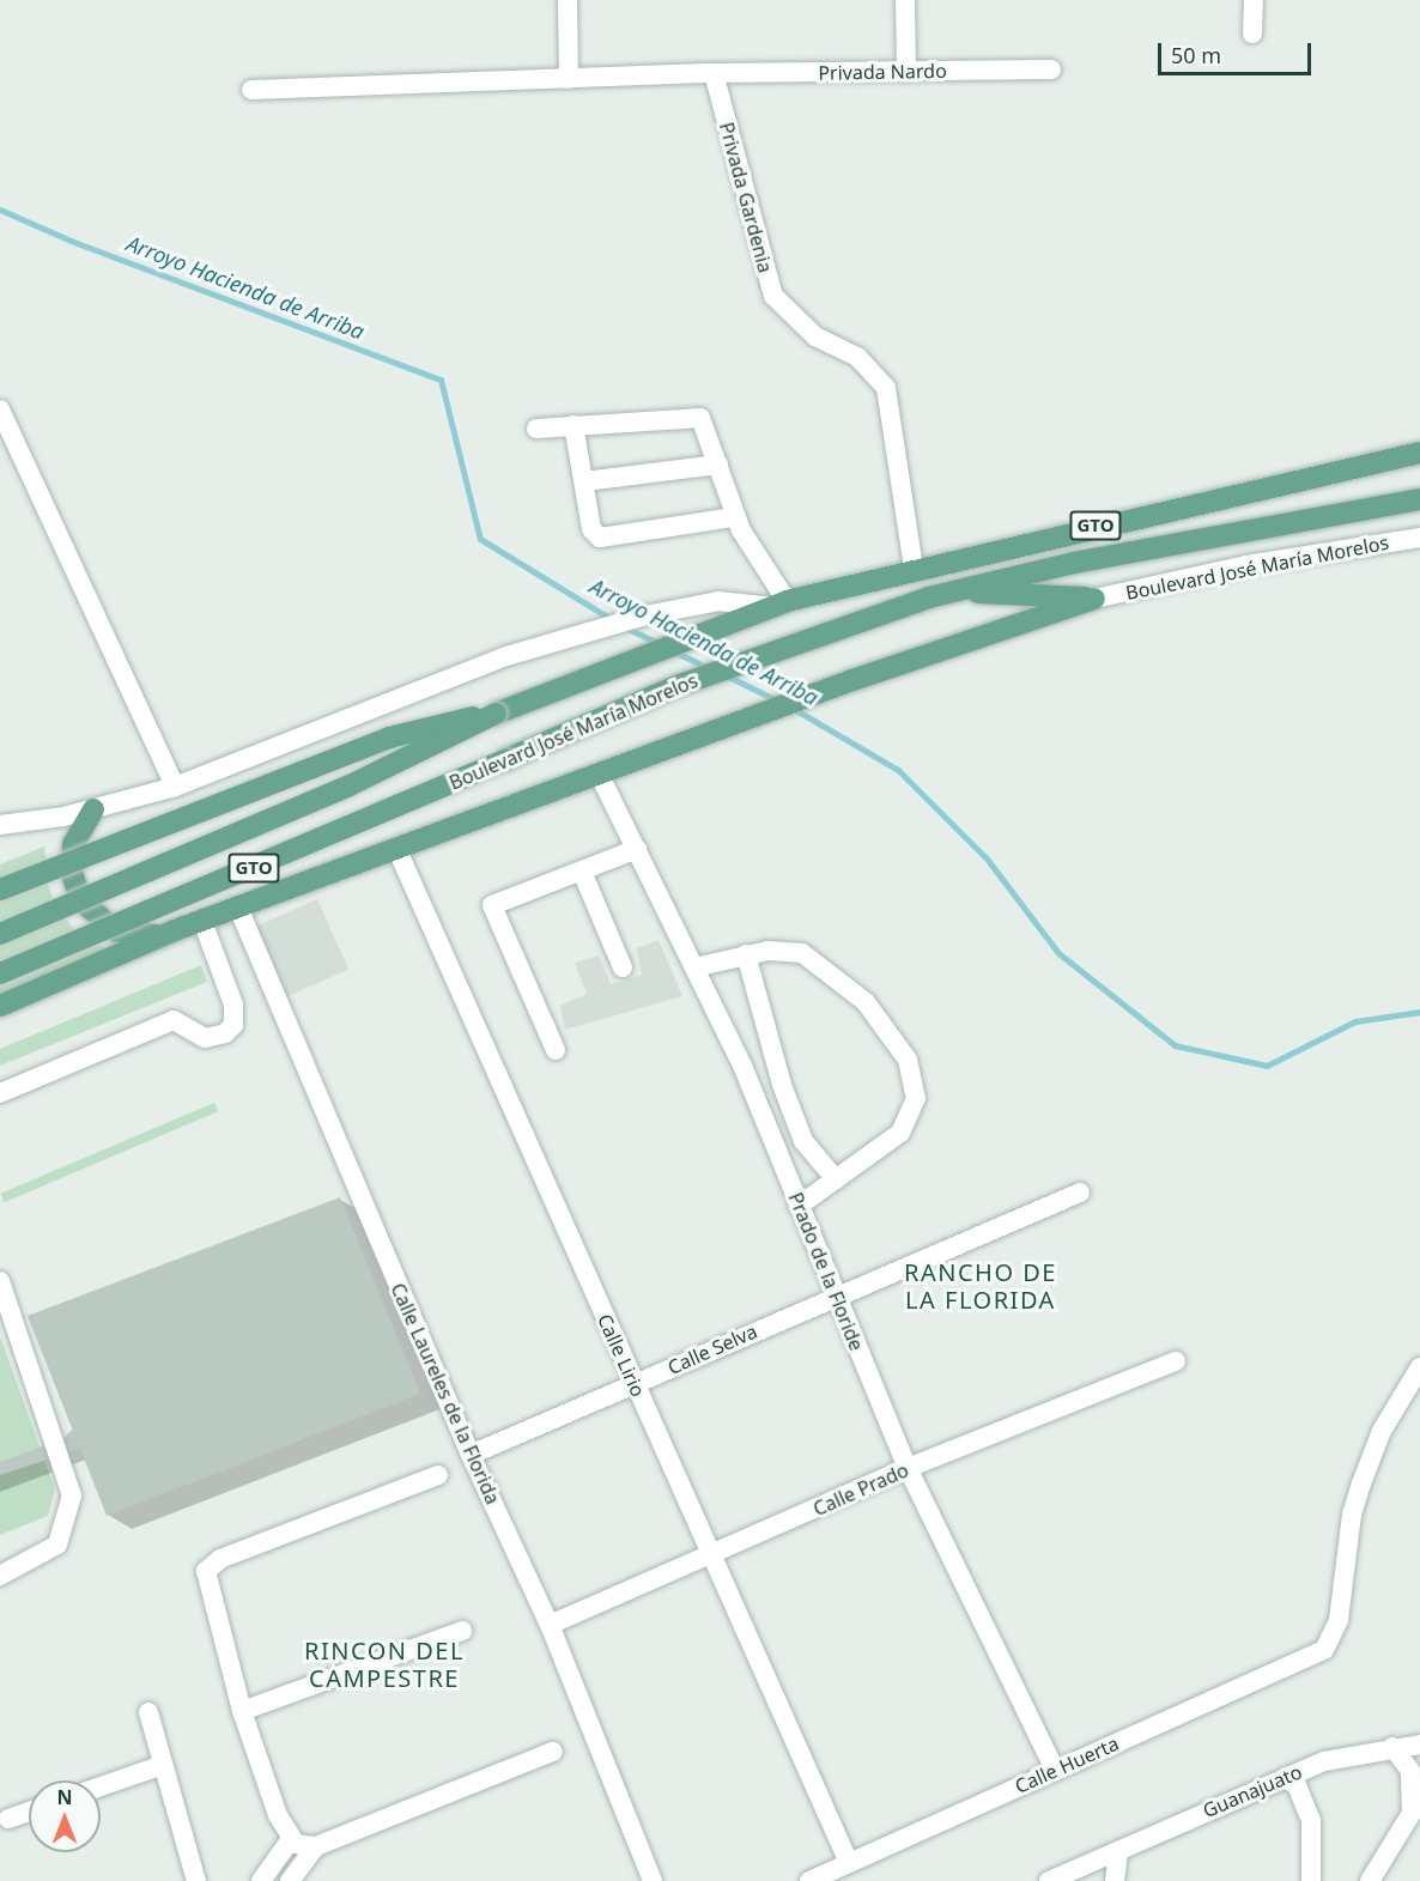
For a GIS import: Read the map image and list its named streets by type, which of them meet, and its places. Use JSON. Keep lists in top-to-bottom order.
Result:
{
  "streets": {
    "main road": ["GTO", "Boulevard José María Morelos"],
    "street": [
      "Privada Nardo",
      "Privada Gardenia",
      "Prado de la Floride",
      "Calle Selva",
      "Calle Lirio",
      "Calle Laureles de la Florida",
      "Calle Prado",
      "Calle Huerta",
      "Guanajuato"
    ]
  },
  "crossings": [
    ["Privada Nardo", "Privada Gardenia"],
    ["Privada Gardenia", "Boulevard José María Morelos"],
    ["Prado de la Floride", "Calle Selva"],
    ["Prado de la Floride", "Calle Prado"],
    ["Prado de la Floride", "Calle Huerta"],
    ["Calle Selva", "Calle Lirio"],
    ["Calle Selva", "Calle Laureles de la Florida"],
    ["Calle Lirio", "Calle Prado"],
    ["Calle Lirio", "Calle Huerta"],
    ["Calle Laureles de la Florida", "Calle Prado"]
  ],
  "districts": ["RANCHO DE LA FLORIDA", "RINCON DEL CAMPESTRE"],
  "water": ["Arroyo Hacienda de Arriba"],
  "scale_bar": "50 m",
  "north": "top"
}
